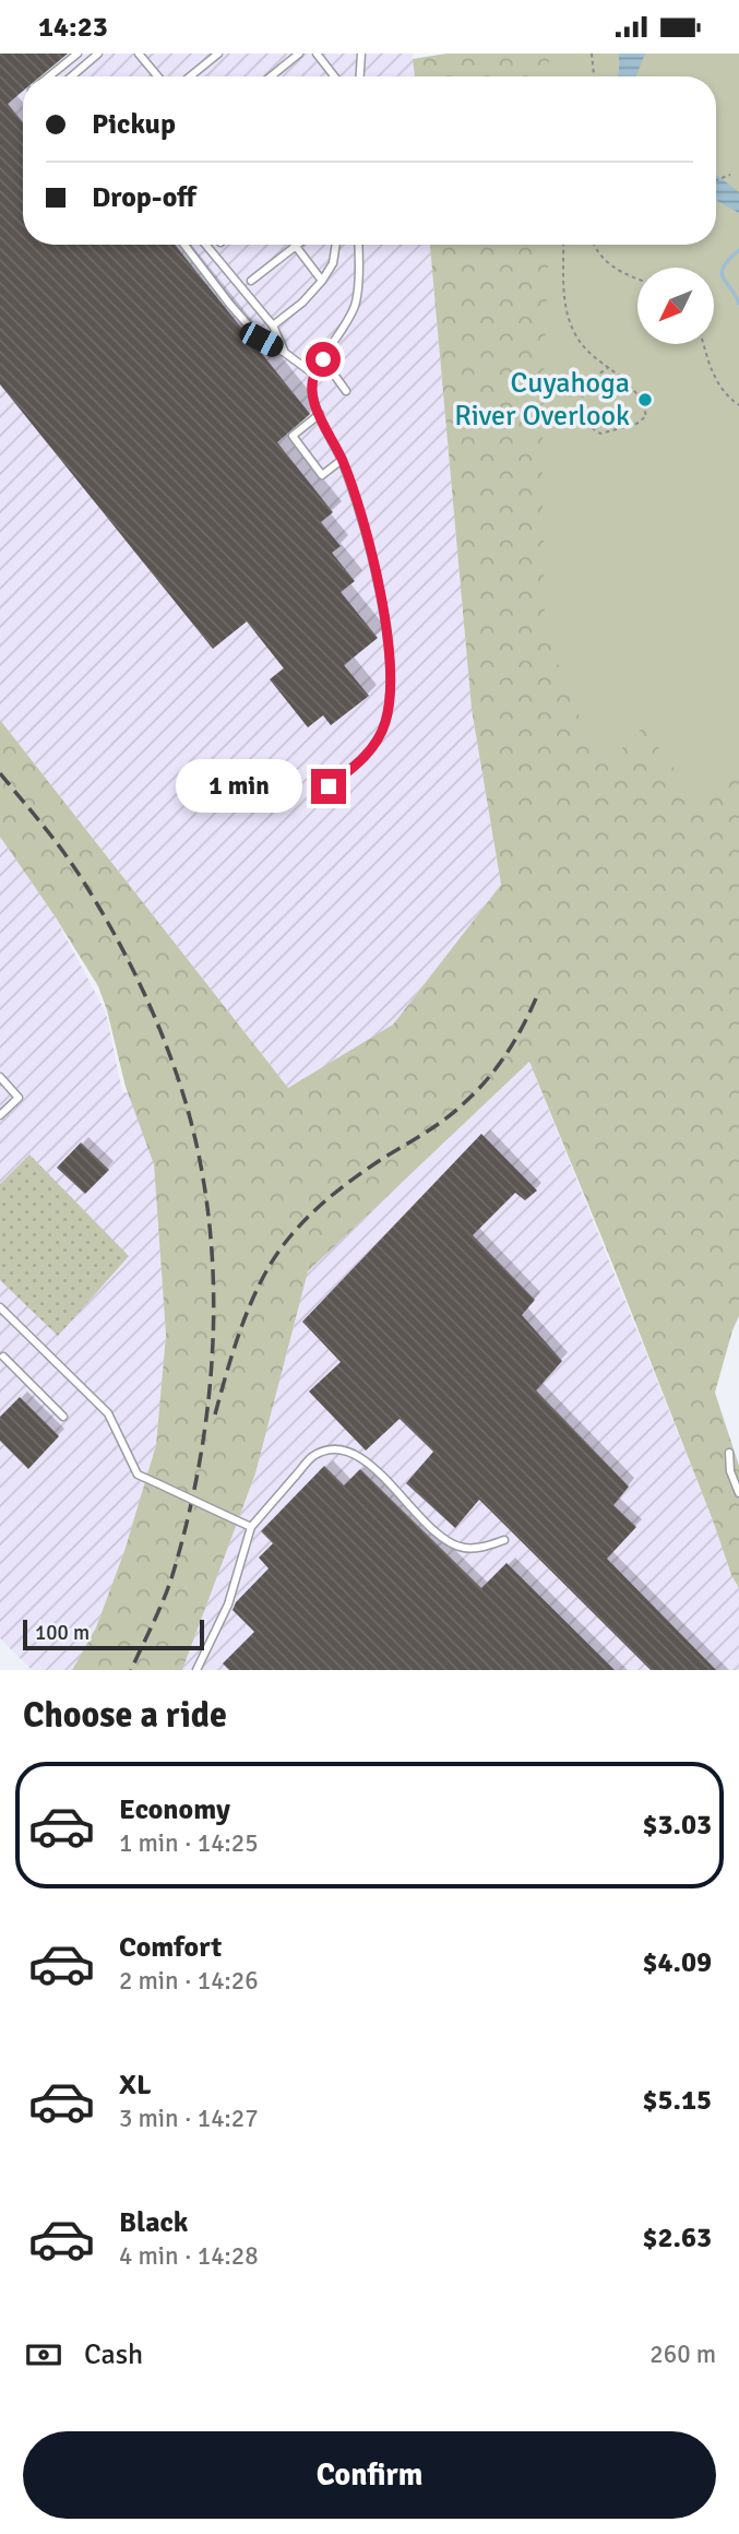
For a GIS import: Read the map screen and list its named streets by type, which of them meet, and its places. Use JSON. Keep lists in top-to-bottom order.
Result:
{
  "places": ["Cuyahoga River Overlook"],
  "scale_bar": "100 m",
  "north": "bottom left",
  "page": {
    "status": "14:23",
    "banner": ["Pickup", "Drop-off"],
    "bubble": "1 min",
    "scale": "100 m",
    "heading": "Choose a ride",
    "list": [
      {
        "name": "Economy",
        "note": "1 min · 14:25",
        "value": "$3.03"
      },
      {
        "name": "Comfort",
        "note": "2 min · 14:26",
        "value": "$4.09"
      },
      {
        "name": "XL",
        "note": "3 min · 14:27",
        "value": "$5.15"
      },
      {
        "name": "Black",
        "note": "4 min · 14:28",
        "value": "$2.63"
      }
    ],
    "pay": ["Cash", "260 m"],
    "buttons": "Confirm"
  }
}
